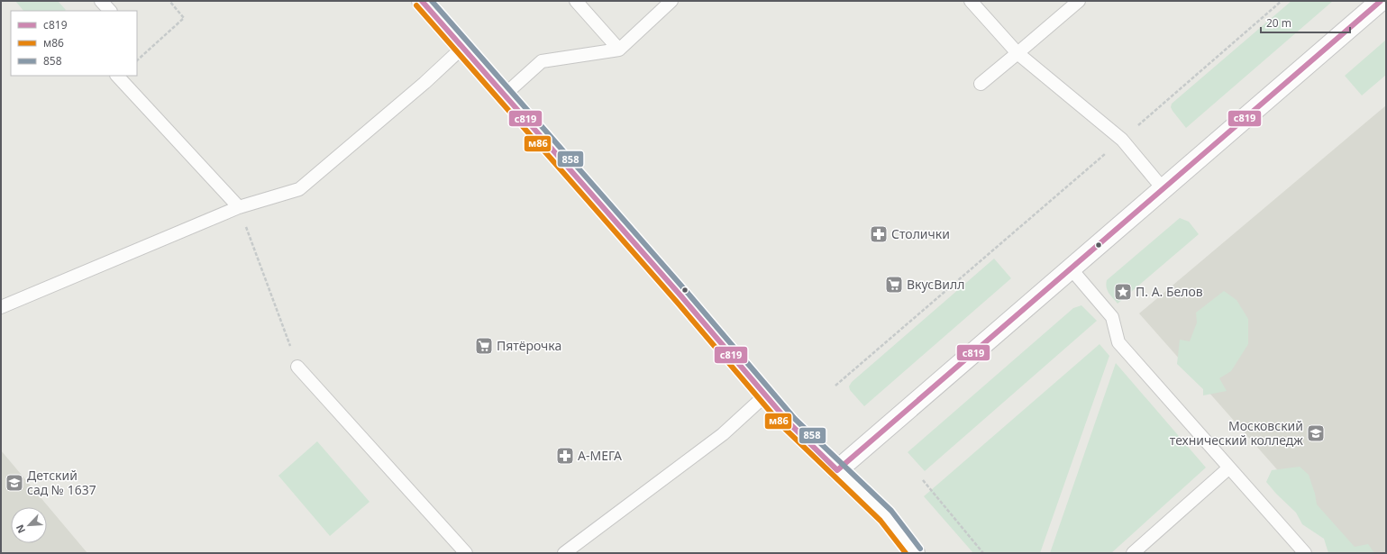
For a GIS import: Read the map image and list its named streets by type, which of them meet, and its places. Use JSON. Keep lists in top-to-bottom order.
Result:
{
  "places": {
    "pharmacy": ["Столички", "А-МЕГА"],
    "supermarket": ["ВкусВилл", "Пятёрочка"],
    "place": ["П. А. Белов"],
    "school or university": ["Московский технический колледж", "Детский сад № 1637"]
  },
  "lines": ["transit line с819", "transit line 858", "transit line м86"],
  "legend": ["с819", "м86", "858"],
  "scale_bar": "20 m",
  "north": "bottom left"
}
